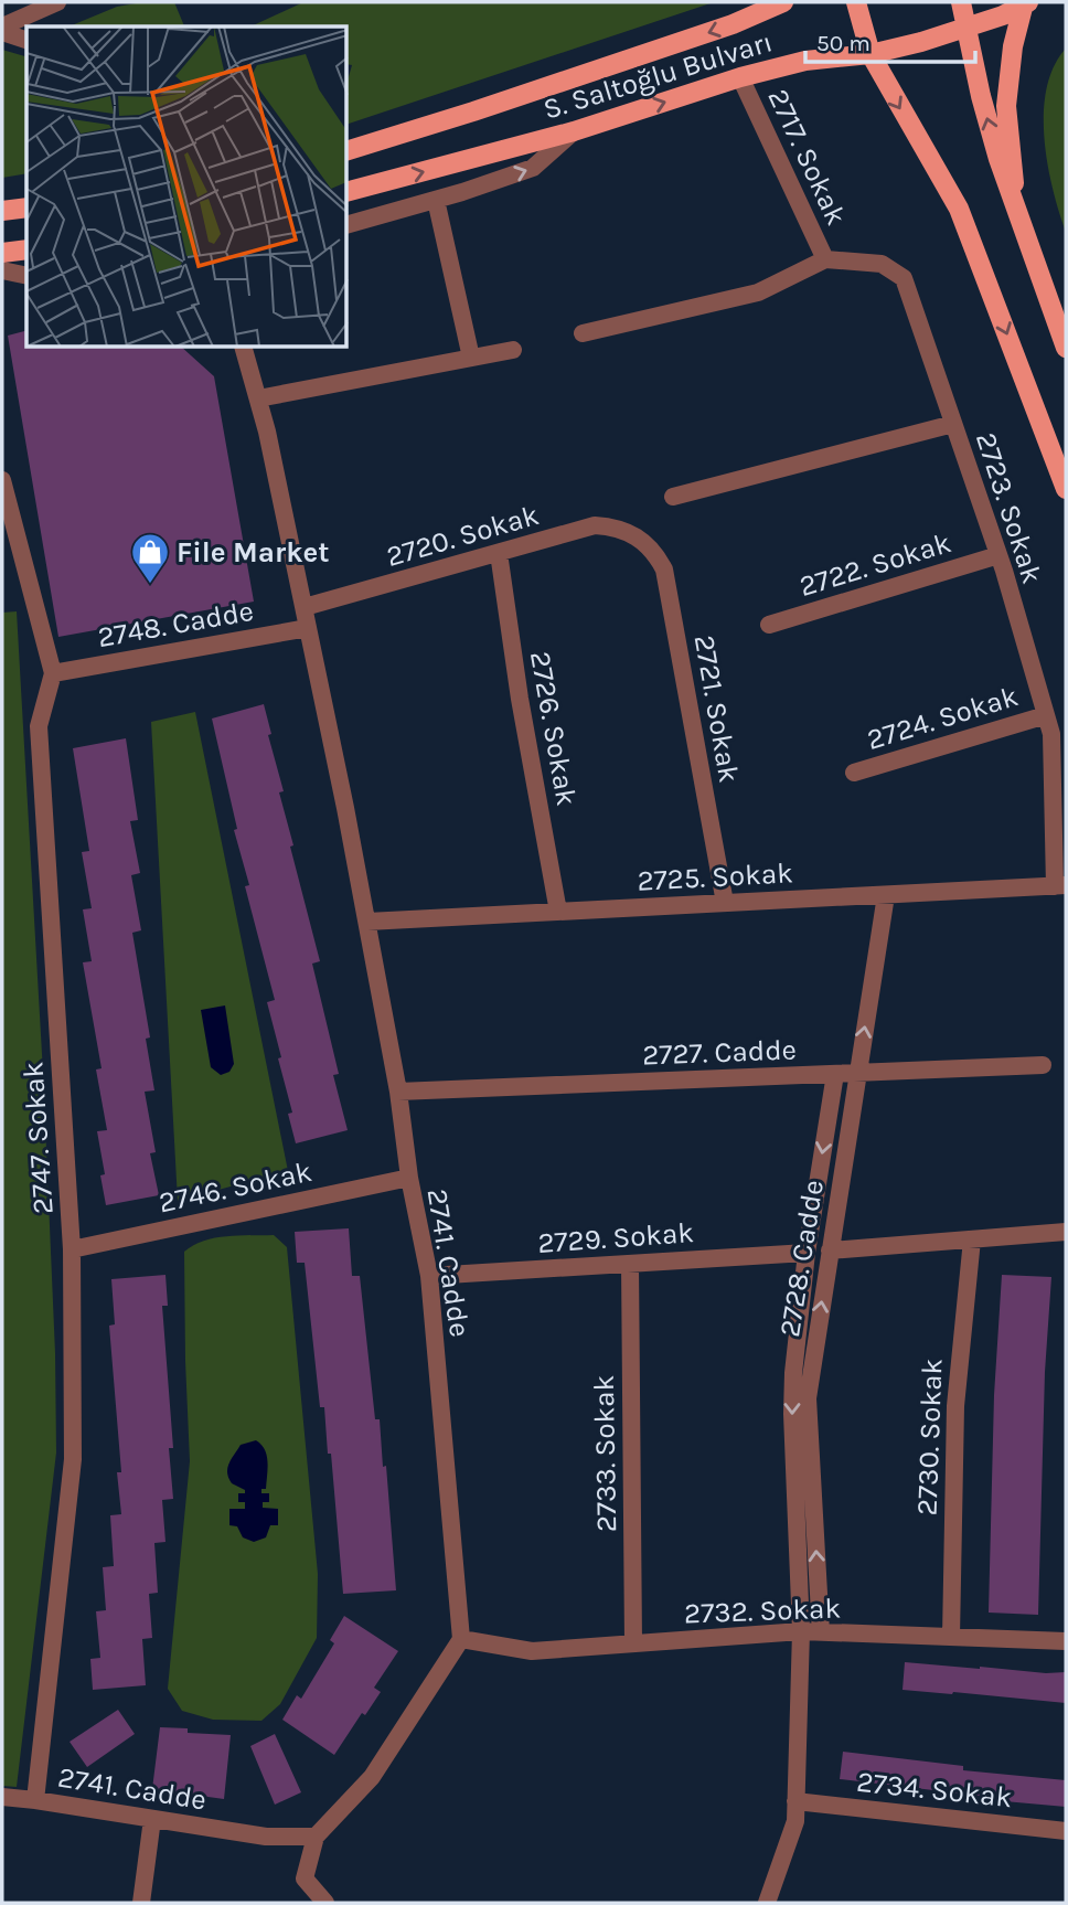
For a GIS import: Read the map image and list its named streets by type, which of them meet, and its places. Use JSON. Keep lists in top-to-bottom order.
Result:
{
  "streets": {
    "main road": ["S. Saltoğlu Bulvarı"],
    "street": [
      "2717. Sokak",
      "2723. Sokak",
      "2720. Sokak",
      "2722. Sokak",
      "2748. Cadde",
      "2721. Sokak",
      "2724. Sokak",
      "2726. Sokak",
      "2725. Sokak",
      "2727. Cadde",
      "2747. Sokak",
      "2746. Sokak",
      "2729. Sokak",
      "2728. Cadde",
      "2741. Cadde",
      "2730. Sokak",
      "2733. Sokak",
      "2732. Sokak",
      "2734. Sokak"
    ]
  },
  "crossings": [
    ["S. Saltoğlu Bulvarı", "2717. Sokak"],
    ["2717. Sokak", "2723. Sokak"],
    ["2723. Sokak", "2722. Sokak"],
    ["2723. Sokak", "2724. Sokak"],
    ["2723. Sokak", "2725. Sokak"],
    ["2720. Sokak", "2721. Sokak"],
    ["2720. Sokak", "2726. Sokak"],
    ["2720. Sokak", "2741. Cadde"],
    ["2748. Cadde", "2747. Sokak"],
    ["2748. Cadde", "2741. Cadde"],
    ["2721. Sokak", "2725. Sokak"],
    ["2726. Sokak", "2725. Sokak"],
    ["2725. Sokak", "2728. Cadde"],
    ["2725. Sokak", "2741. Cadde"],
    ["2727. Cadde", "2728. Cadde"],
    ["2727. Cadde", "2741. Cadde"],
    ["2747. Sokak", "2746. Sokak"],
    ["2747. Sokak", "2741. Cadde"],
    ["2746. Sokak", "2741. Cadde"],
    ["2729. Sokak", "2728. Cadde"],
    ["2729. Sokak", "2741. Cadde"],
    ["2729. Sokak", "2733. Sokak"],
    ["2728. Cadde", "2732. Sokak"],
    ["2728. Cadde", "2734. Sokak"],
    ["2741. Cadde", "2732. Sokak"],
    ["2730. Sokak", "2732. Sokak"],
    ["2733. Sokak", "2732. Sokak"]
  ],
  "places": {
    "shop": ["File Market"]
  },
  "scale_bar": "50 m"
}
